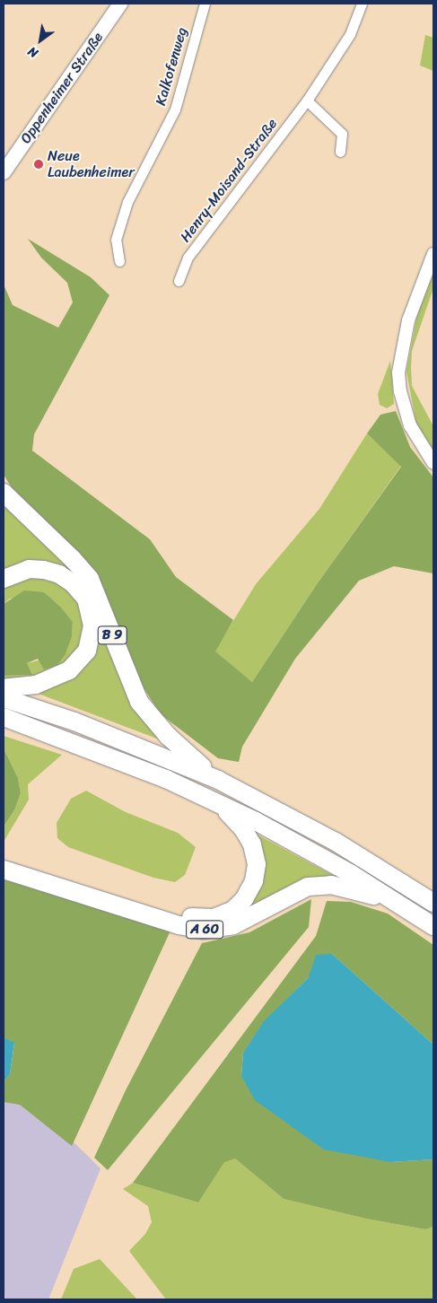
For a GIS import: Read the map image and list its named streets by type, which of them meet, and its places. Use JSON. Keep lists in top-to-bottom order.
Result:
{
  "streets": {
    "highway": ["B 9", "A 60"],
    "main road": ["Oppenheimer Straße"],
    "street": ["Kalkofenweg", "Henry-Moisand-Straße"]
  },
  "places": ["Neue Laubenheimer"],
  "north": "bottom left"
}
